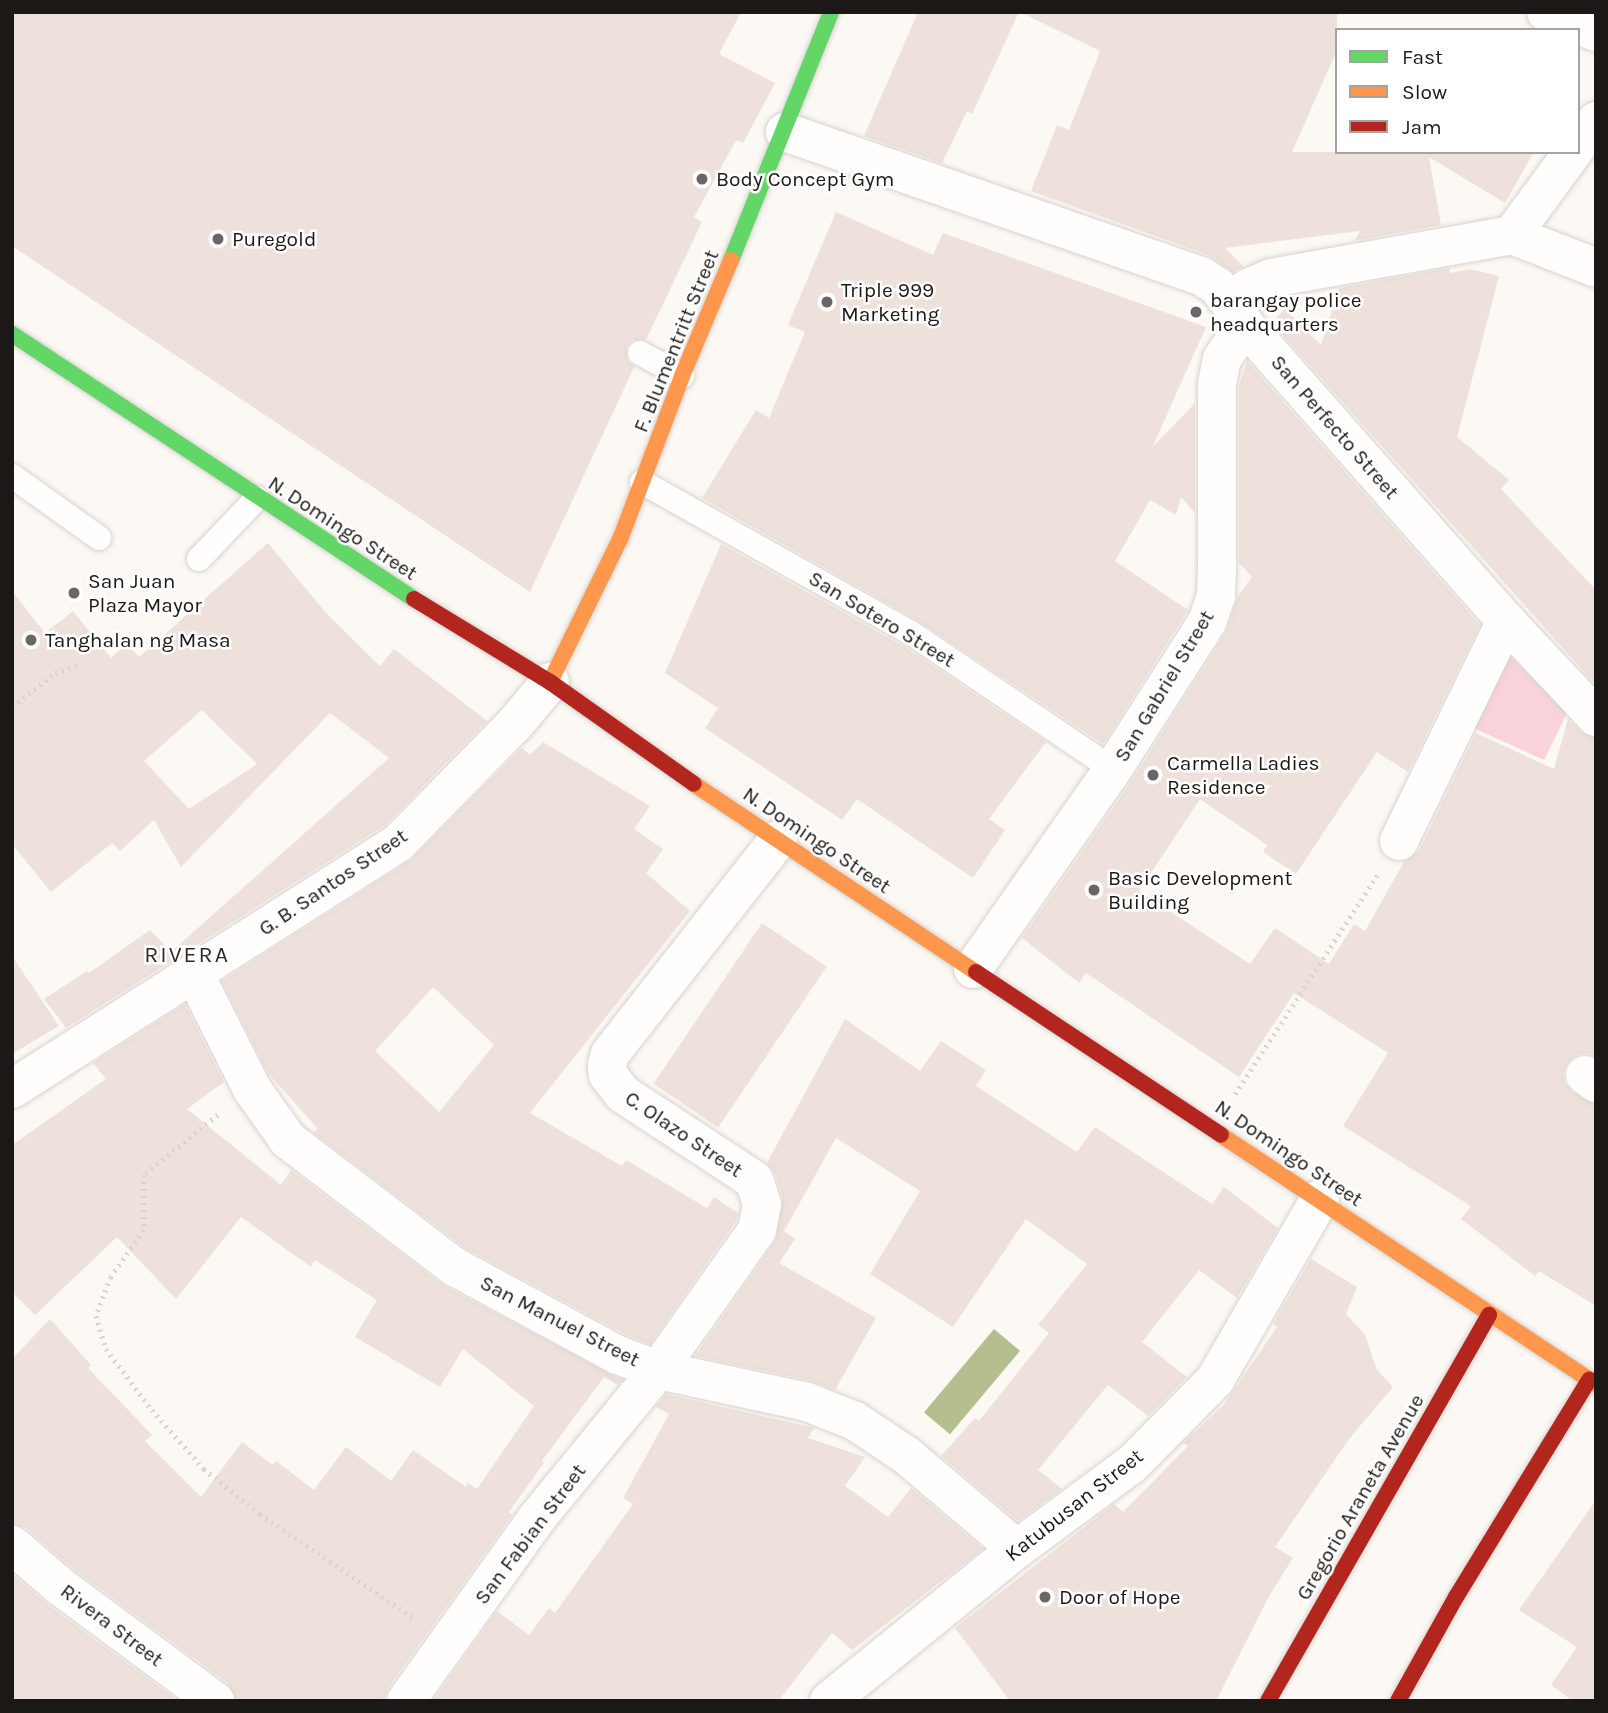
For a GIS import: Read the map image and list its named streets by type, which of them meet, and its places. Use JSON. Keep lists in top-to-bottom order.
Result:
{
  "streets": {
    "main road": ["F. Blumentritt Street", "N. Domingo Street", "Gregorio Araneta Avenue"],
    "street": [
      "San Perfecto Street",
      "San Gabriel Street",
      "G. B. Santos Street",
      "C. Olazo Street",
      "San Manuel Street",
      "Katubusan Street",
      "San Fabian Street",
      "Rivera Street"
    ],
    "lane": ["San Sotero Street"]
  },
  "crossings": [
    ["F. Blumentritt Street", "San Perfecto Street"],
    ["F. Blumentritt Street", "N. Domingo Street"],
    ["F. Blumentritt Street", "San Sotero Street"],
    ["F. Blumentritt Street", "G. B. Santos Street"],
    ["San Perfecto Street", "San Gabriel Street"],
    ["N. Domingo Street", "San Gabriel Street"],
    ["N. Domingo Street", "G. B. Santos Street"],
    ["N. Domingo Street", "C. Olazo Street"],
    ["N. Domingo Street", "Gregorio Araneta Avenue"],
    ["N. Domingo Street", "Katubusan Street"],
    ["San Sotero Street", "San Gabriel Street"],
    ["G. B. Santos Street", "San Manuel Street"],
    ["C. Olazo Street", "San Manuel Street"],
    ["C. Olazo Street", "San Fabian Street"],
    ["San Manuel Street", "Katubusan Street"],
    ["San Manuel Street", "San Fabian Street"]
  ],
  "districts": ["RIVERA"],
  "places": [
    "Body Concept Gym",
    "Puregold",
    "Triple 999 Marketing",
    "barangay police headquarters",
    "San Juan Plaza Mayor",
    "Tanghalan ng Masa",
    "Carmella Ladies Residence",
    "Basic Development Building",
    "Door of Hope"
  ],
  "legend": ["Fast", "Slow", "Jam"]
}
